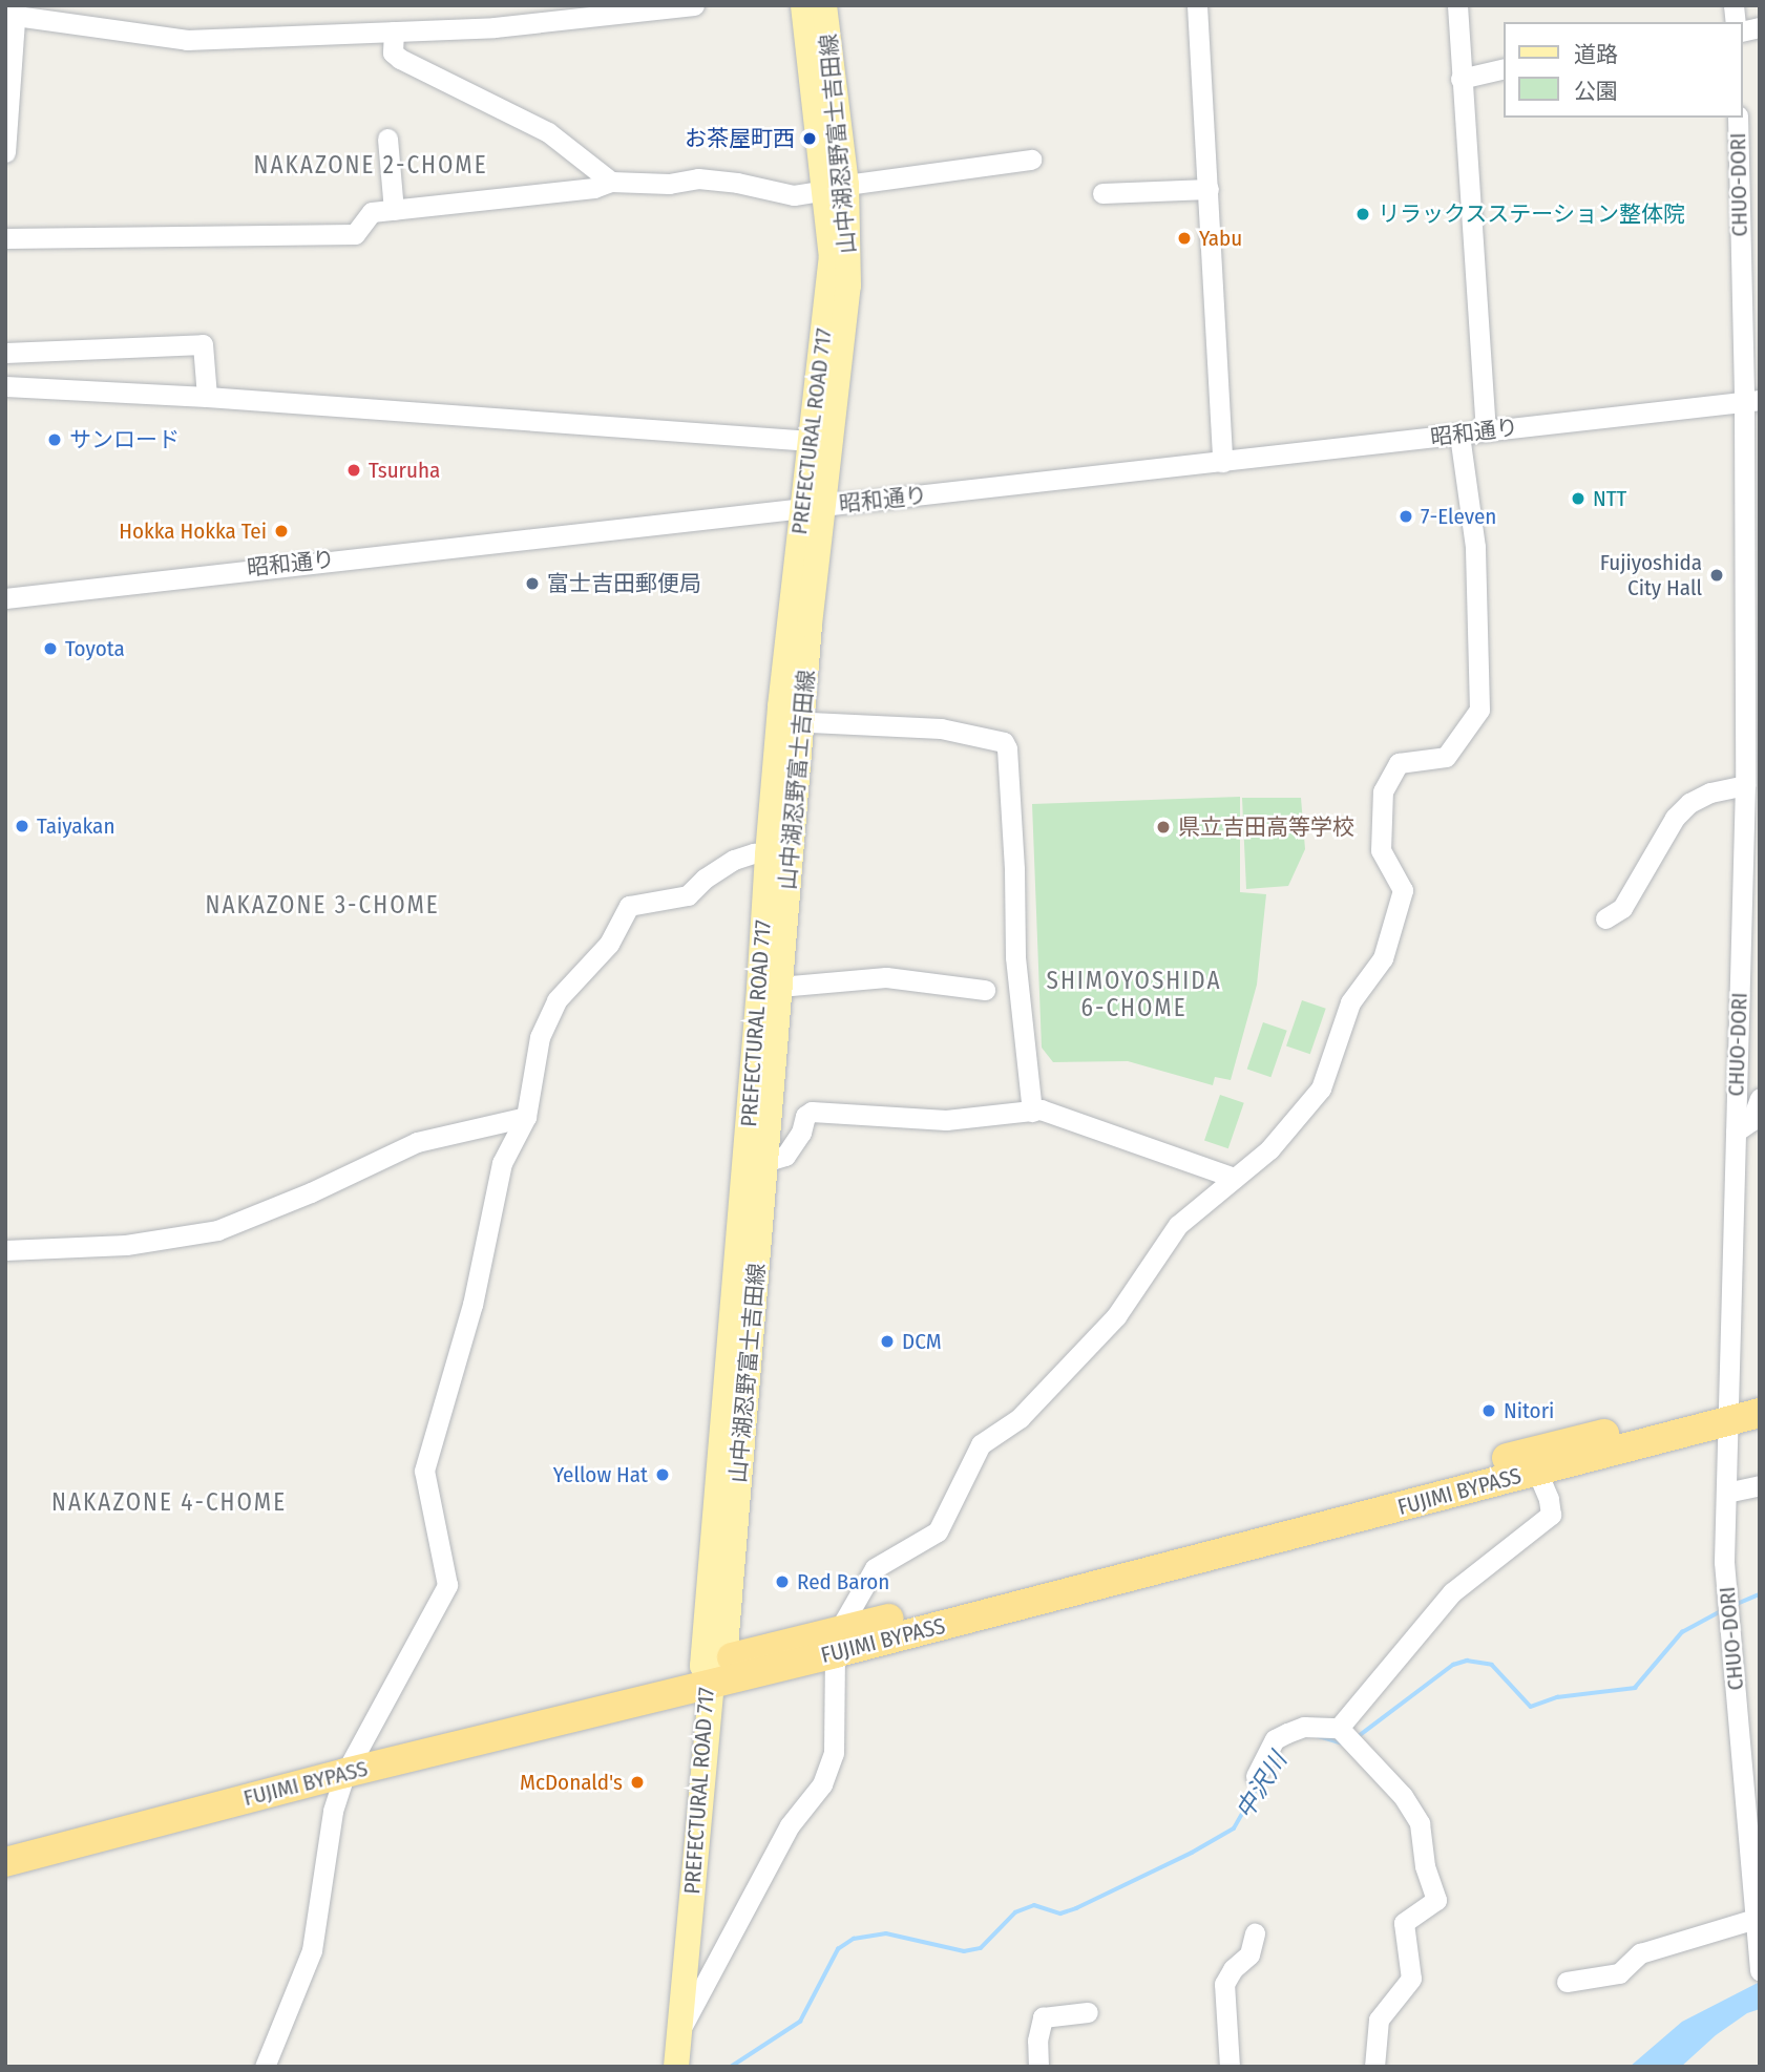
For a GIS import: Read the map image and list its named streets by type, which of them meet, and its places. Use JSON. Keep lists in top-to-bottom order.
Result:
{
  "streets": {
    "highway": ["FUJIMI BYPASS"],
    "main road": ["山中湖忍野富士吉田線", "PREFECTURAL ROAD 717"],
    "street": ["CHUO-DORI", "昭和通り"]
  },
  "crossings": [
    ["山中湖忍野富士吉田線", "PREFECTURAL ROAD 717"],
    ["山中湖忍野富士吉田線", "昭和通り"],
    ["山中湖忍野富士吉田線", "FUJIMI BYPASS"],
    ["CHUO-DORI", "昭和通り"],
    ["CHUO-DORI", "FUJIMI BYPASS"],
    ["PREFECTURAL ROAD 717", "昭和通り"],
    ["PREFECTURAL ROAD 717", "FUJIMI BYPASS"]
  ],
  "districts": [
    "NAKAZONE 2-CHOME",
    "NAKAZONE 3-CHOME",
    "SHIMOYOSHIDA 6-CHOME",
    "NAKAZONE 4-CHOME"
  ],
  "water": ["中沢川"],
  "places": [
    "お茶屋町西",
    "リラックスステーション整体院",
    "Yabu",
    "サンロード",
    "Tsuruha",
    "NTT",
    "7-Eleven",
    "Hokka Hokka Tei",
    "Fujiyoshida City Hall",
    "富士吉田郵便局",
    "Toyota",
    "Taiyakan",
    "県立吉田高等学校",
    "DCM",
    "Nitori",
    "Yellow Hat",
    "Red Baron",
    "McDonald's"
  ],
  "legend": ["道路", "公園"]
}
